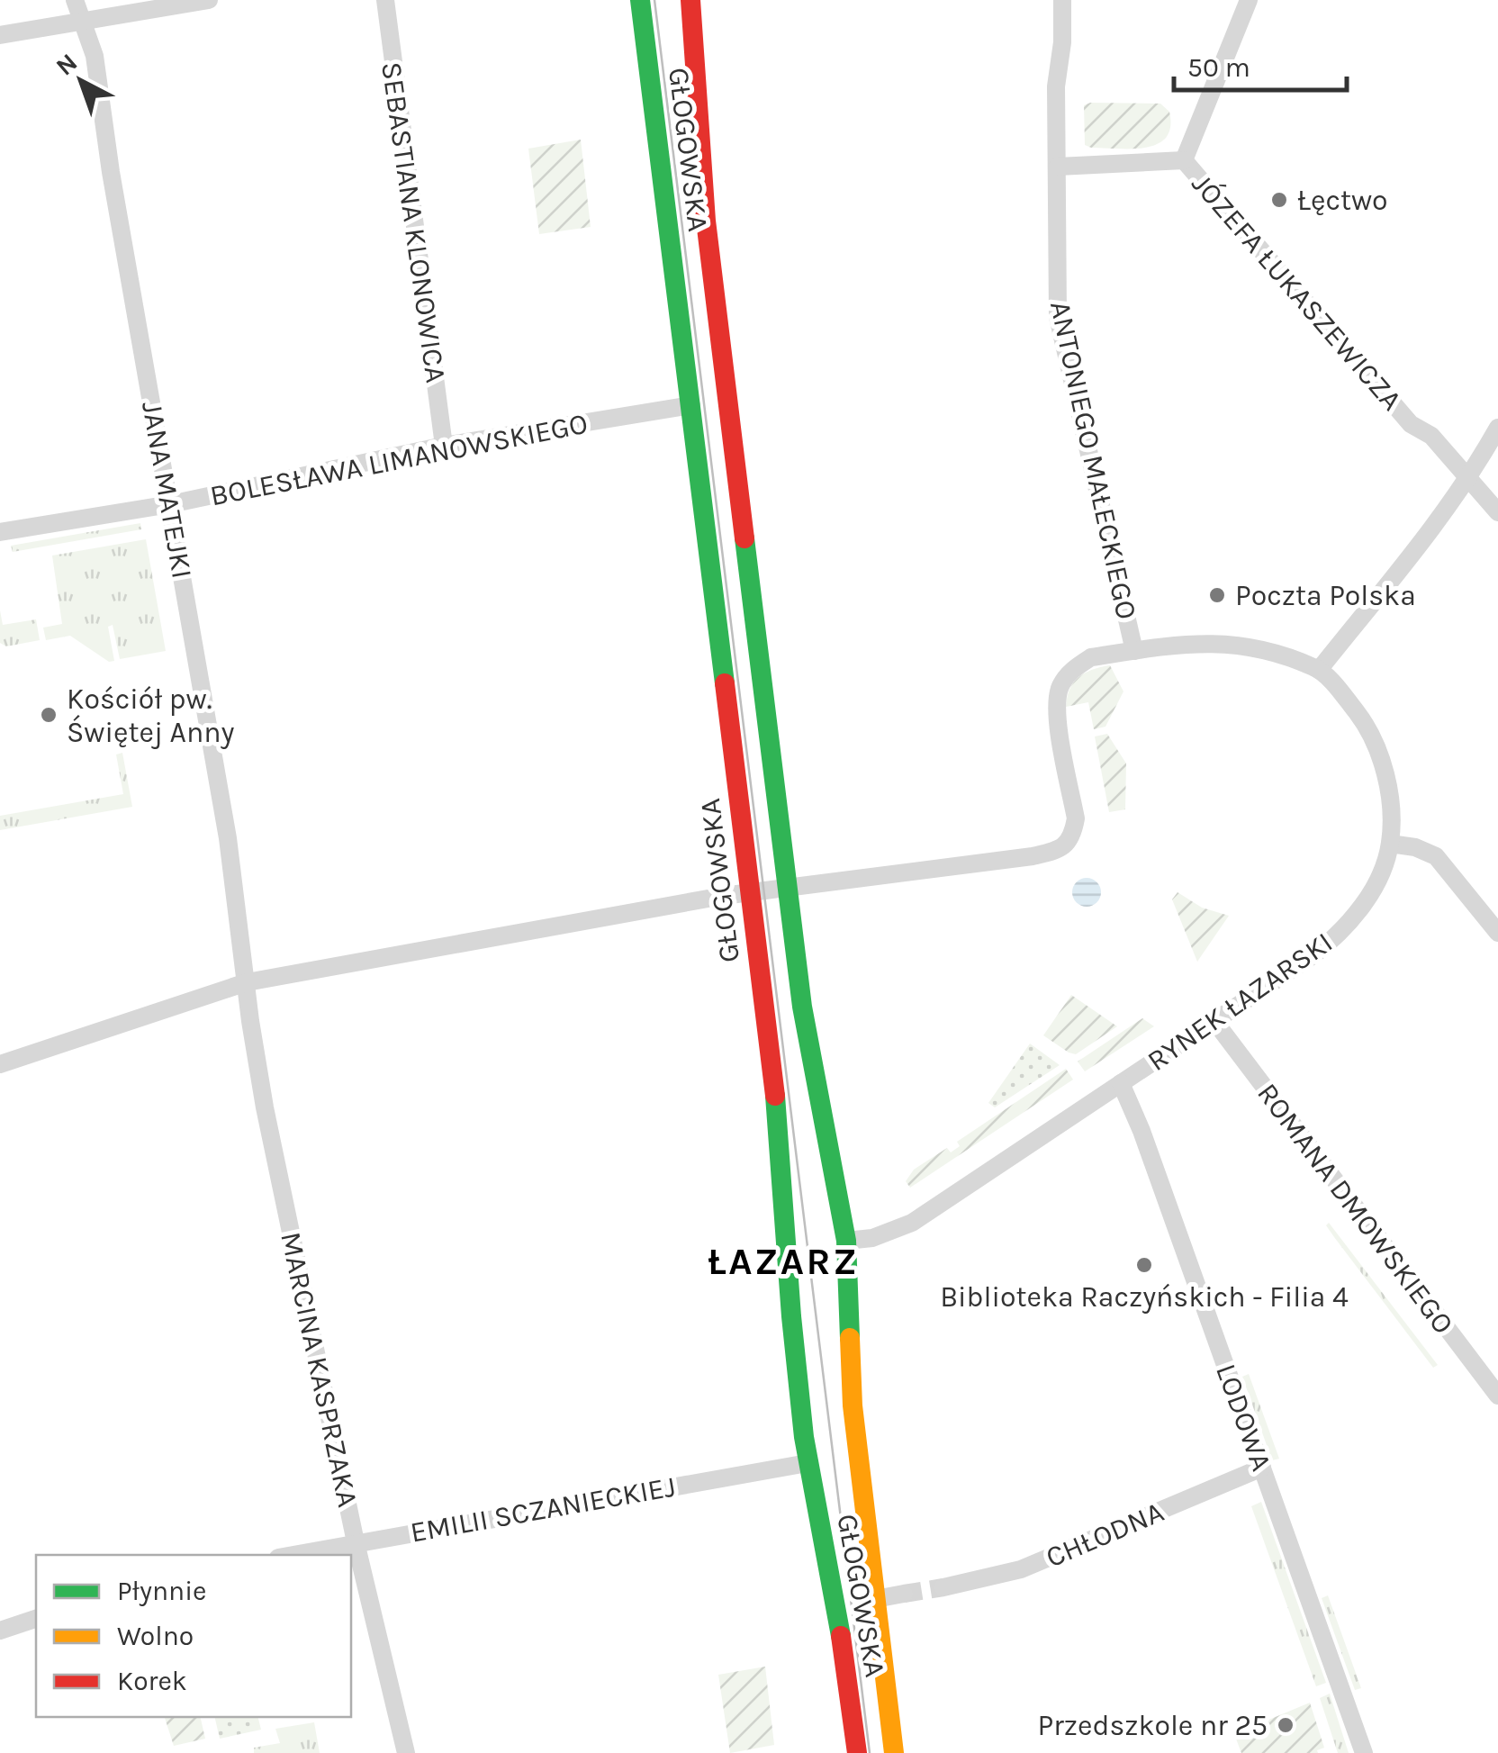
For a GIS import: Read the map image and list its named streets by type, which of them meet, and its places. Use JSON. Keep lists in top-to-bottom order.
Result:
{
  "streets": {
    "street": [
      "GŁOGOWSKA",
      "SEBASTIANA KLONOWICA",
      "JÓZEFA ŁUKASZEWICZA",
      "BOLESŁAWA LIMANOWSKIEGO",
      "ANTONIEGO MAŁECKIEGO",
      "JANA MATEJKI",
      "RYNEK ŁAZARSKI",
      "ROMANA DMOWSKIEGO",
      "MARCINA KASPRZAKA",
      "LODOWA",
      "EMILII SCZANIECKIEJ",
      "CHŁODNA"
    ]
  },
  "crossings": [
    ["GŁOGOWSKA", "BOLESŁAWA LIMANOWSKIEGO"],
    ["GŁOGOWSKA", "RYNEK ŁAZARSKI"],
    ["GŁOGOWSKA", "EMILII SCZANIECKIEJ"],
    ["SEBASTIANA KLONOWICA", "BOLESŁAWA LIMANOWSKIEGO"],
    ["JÓZEFA ŁUKASZEWICZA", "ANTONIEGO MAŁECKIEGO"],
    ["BOLESŁAWA LIMANOWSKIEGO", "JANA MATEJKI"],
    ["ANTONIEGO MAŁECKIEGO", "RYNEK ŁAZARSKI"],
    ["JANA MATEJKI", "MARCINA KASPRZAKA"],
    ["RYNEK ŁAZARSKI", "ROMANA DMOWSKIEGO"],
    ["RYNEK ŁAZARSKI", "LODOWA"],
    ["MARCINA KASPRZAKA", "EMILII SCZANIECKIEJ"],
    ["LODOWA", "CHŁODNA"]
  ],
  "districts": ["ŁAZARZ"],
  "places": [
    "Łęctwo",
    "Poczta Polska",
    "Kościół pw. Świętej Anny",
    "Biblioteka Raczyńskich - Filia 4",
    "Przedszkole nr 25"
  ],
  "legend": ["Płynnie", "Wolno", "Korek"],
  "scale_bar": "50 m",
  "north": "top left"
}
